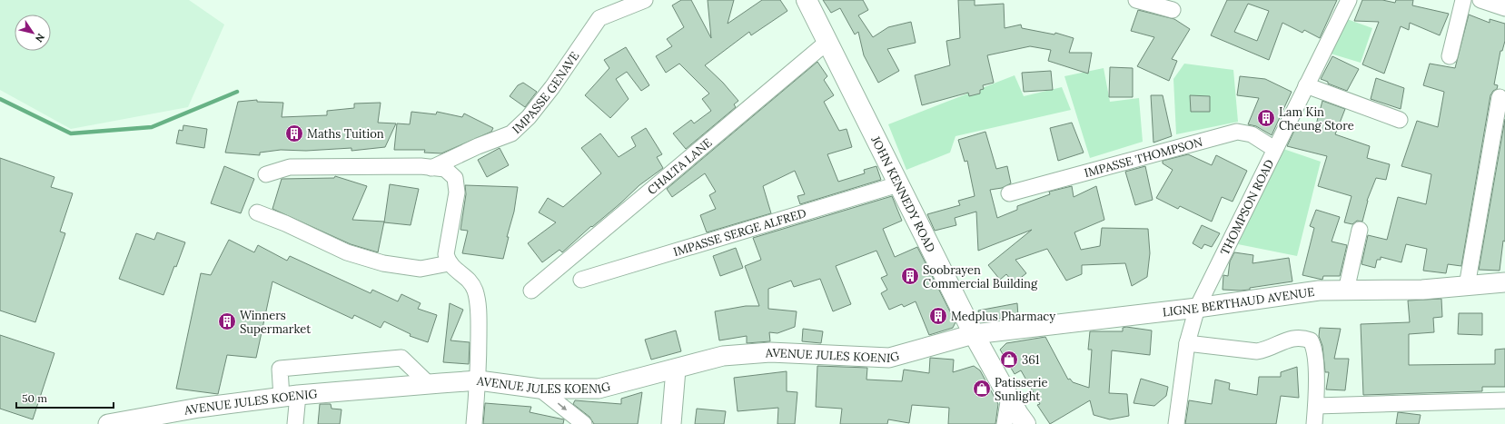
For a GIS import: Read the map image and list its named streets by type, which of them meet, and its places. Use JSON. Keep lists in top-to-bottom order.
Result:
{
  "streets": {
    "main road": ["JOHN KENNEDY ROAD"],
    "street": [
      "IMPASSE THOMPSON",
      "CHALTA LANE",
      "THOMPSON ROAD",
      "IMPASSE SERGE ALFRED",
      "LIGNE BERTHAUD AVENUE",
      "AVENUE JULES KOENIG"
    ]
  },
  "crossings": [
    ["IMPASSE THOMPSON", "THOMPSON ROAD"],
    ["CHALTA LANE", "JOHN KENNEDY ROAD"],
    ["JOHN KENNEDY ROAD", "IMPASSE SERGE ALFRED"],
    ["JOHN KENNEDY ROAD", "LIGNE BERTHAUD AVENUE"],
    ["JOHN KENNEDY ROAD", "AVENUE JULES KOENIG"],
    ["THOMPSON ROAD", "LIGNE BERTHAUD AVENUE"],
    ["LIGNE BERTHAUD AVENUE", "AVENUE JULES KOENIG"]
  ],
  "places": {
    "building": [
      "Lam Kin Cheung Store",
      "Maths Tuition",
      "Soobrayen Commercial Building",
      "Medplus Pharmacy",
      "Winners Supermarket"
    ],
    "shop": ["361", "Patisserie Sunlight"]
  },
  "scale_bar": "50 m",
  "north": "bottom right"
}
